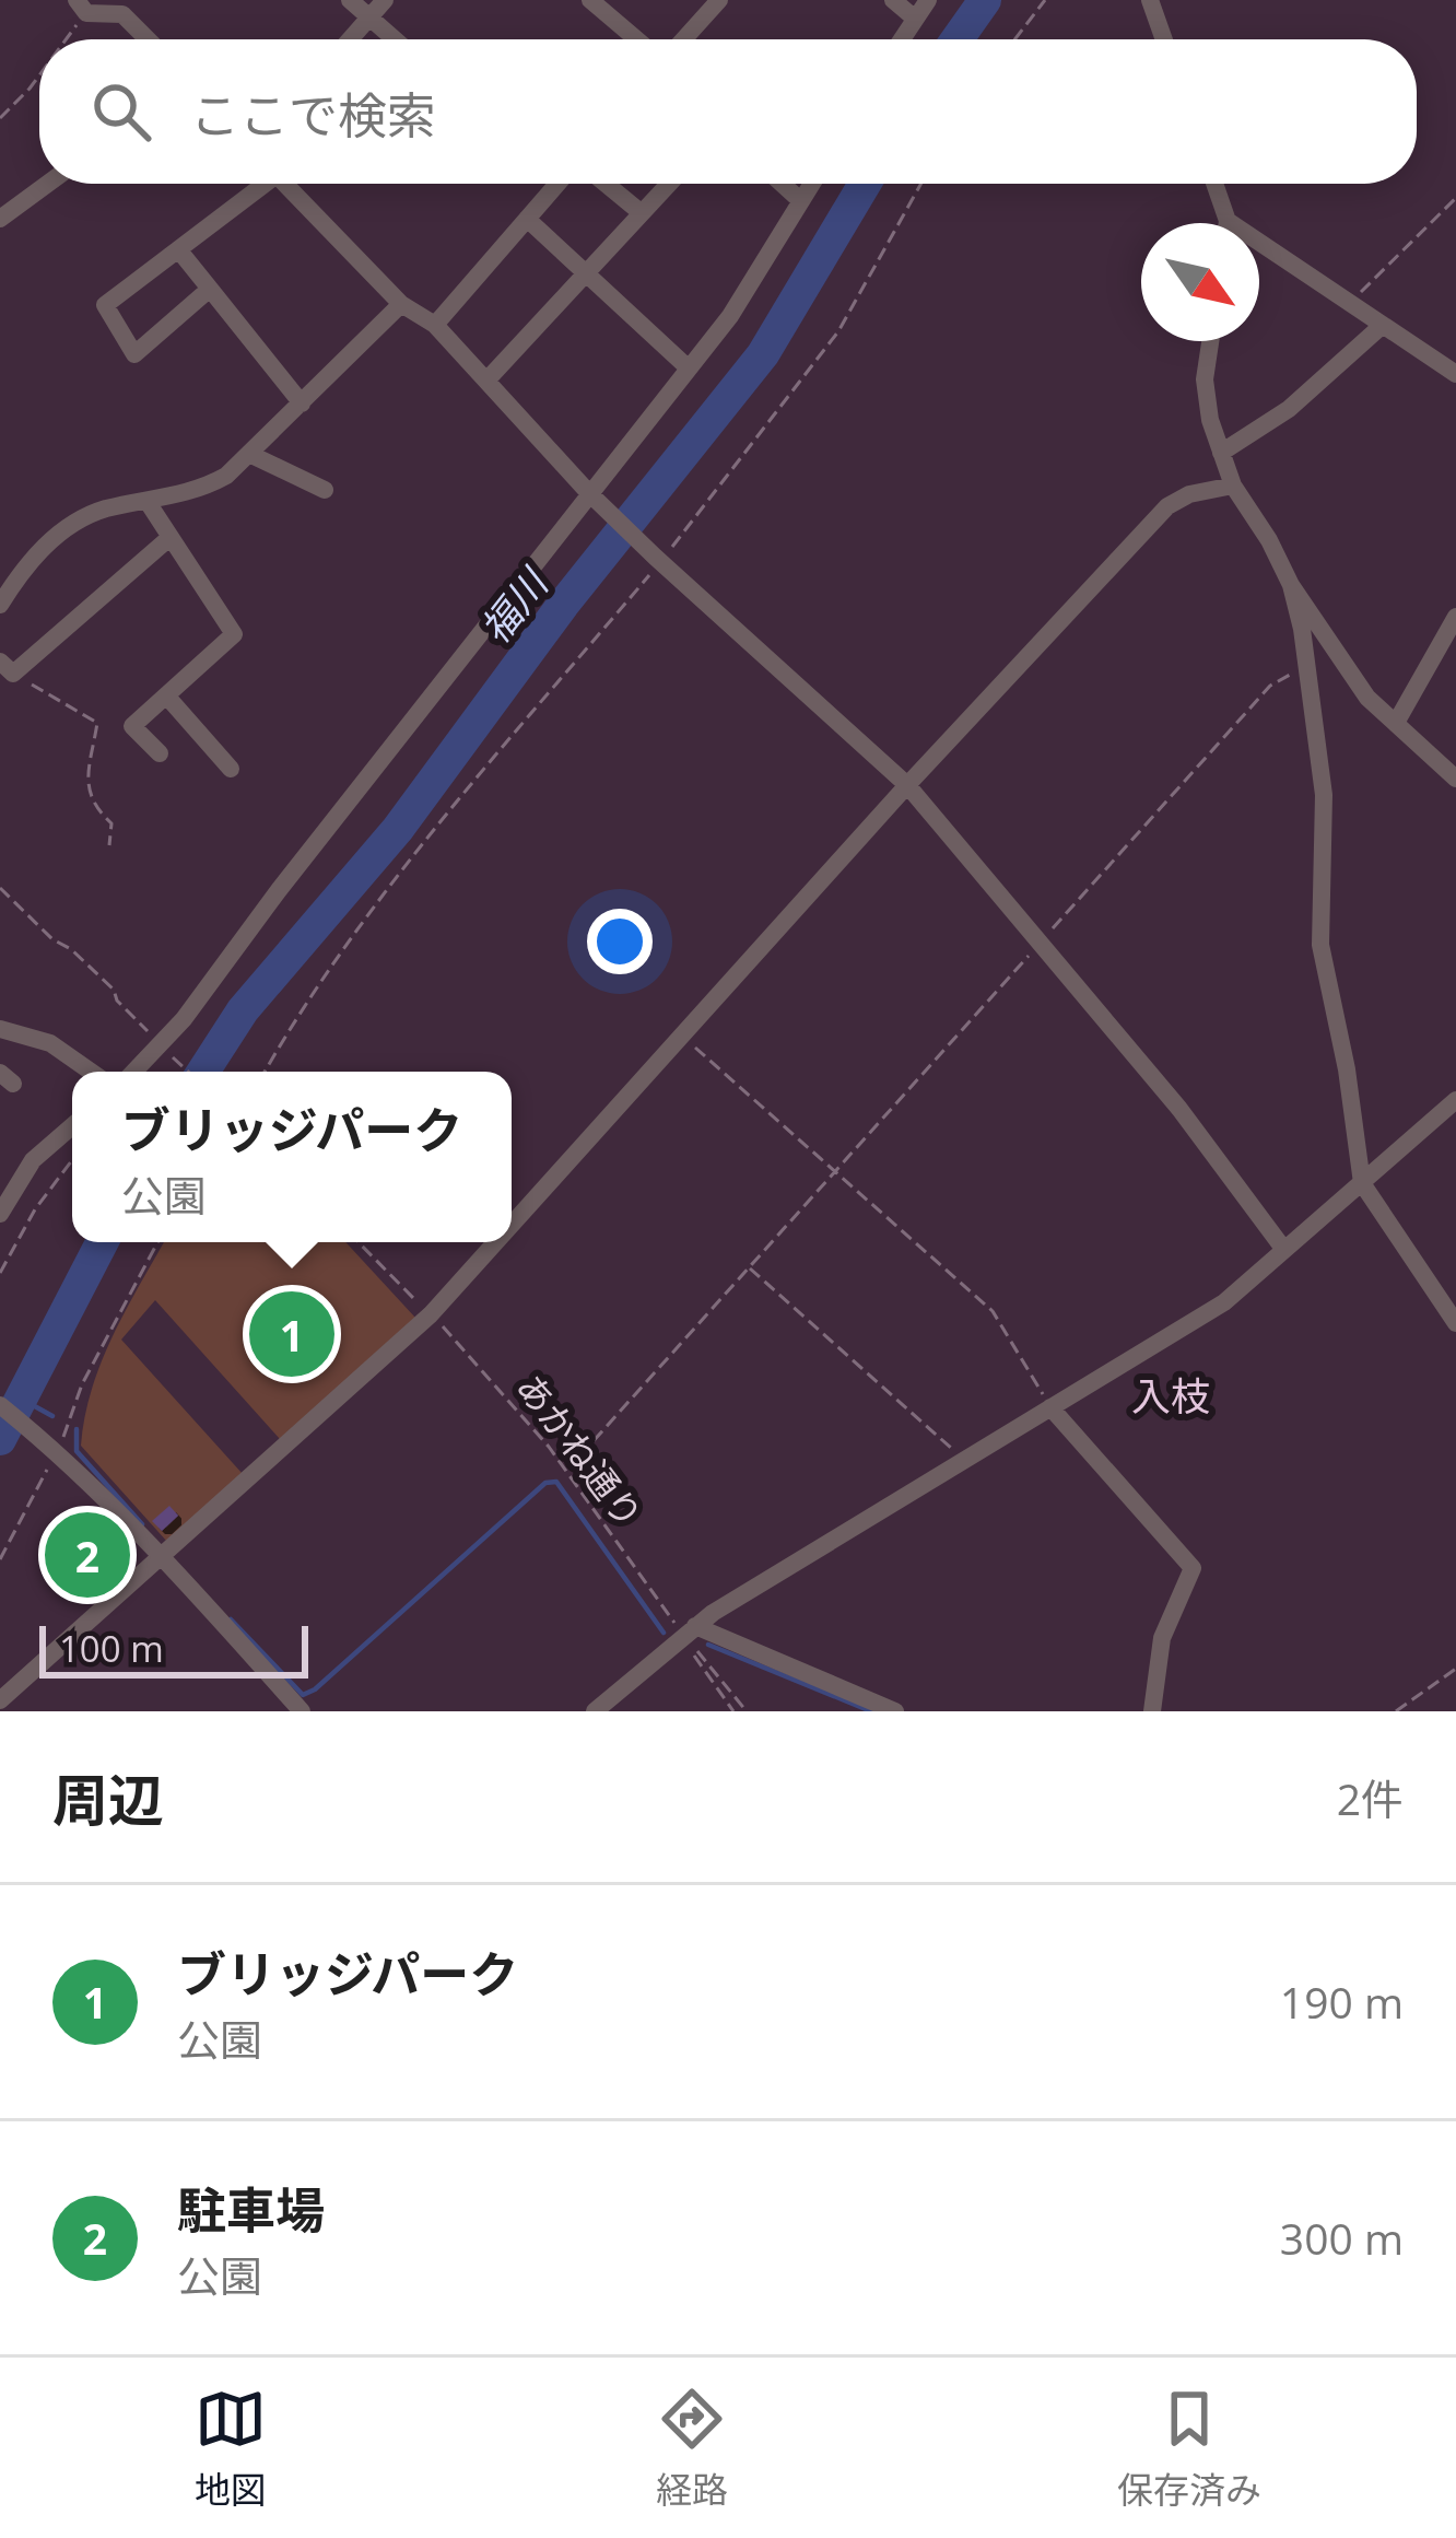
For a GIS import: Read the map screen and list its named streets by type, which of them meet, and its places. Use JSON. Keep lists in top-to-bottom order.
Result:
{
  "streets": {
    "path": ["あかね通り"]
  },
  "districts": ["入枝"],
  "water": ["福川"],
  "scale_bar": "100 m",
  "north": "bottom right",
  "page": {
    "search": "ここで検索",
    "popup": ["ブリッジパーク", "公園"],
    "pins": ["1", "2"],
    "scale": "100 m",
    "heading": ["周辺", "2件"],
    "list": [
      {
        "mark": "1",
        "name": "ブリッジパーク",
        "note": "公園",
        "value": "190 m"
      },
      {
        "mark": "2",
        "name": "駐車場",
        "note": "公園",
        "value": "300 m"
      }
    ],
    "nav": ["地図", "経路", "保存済み"]
  }
}
